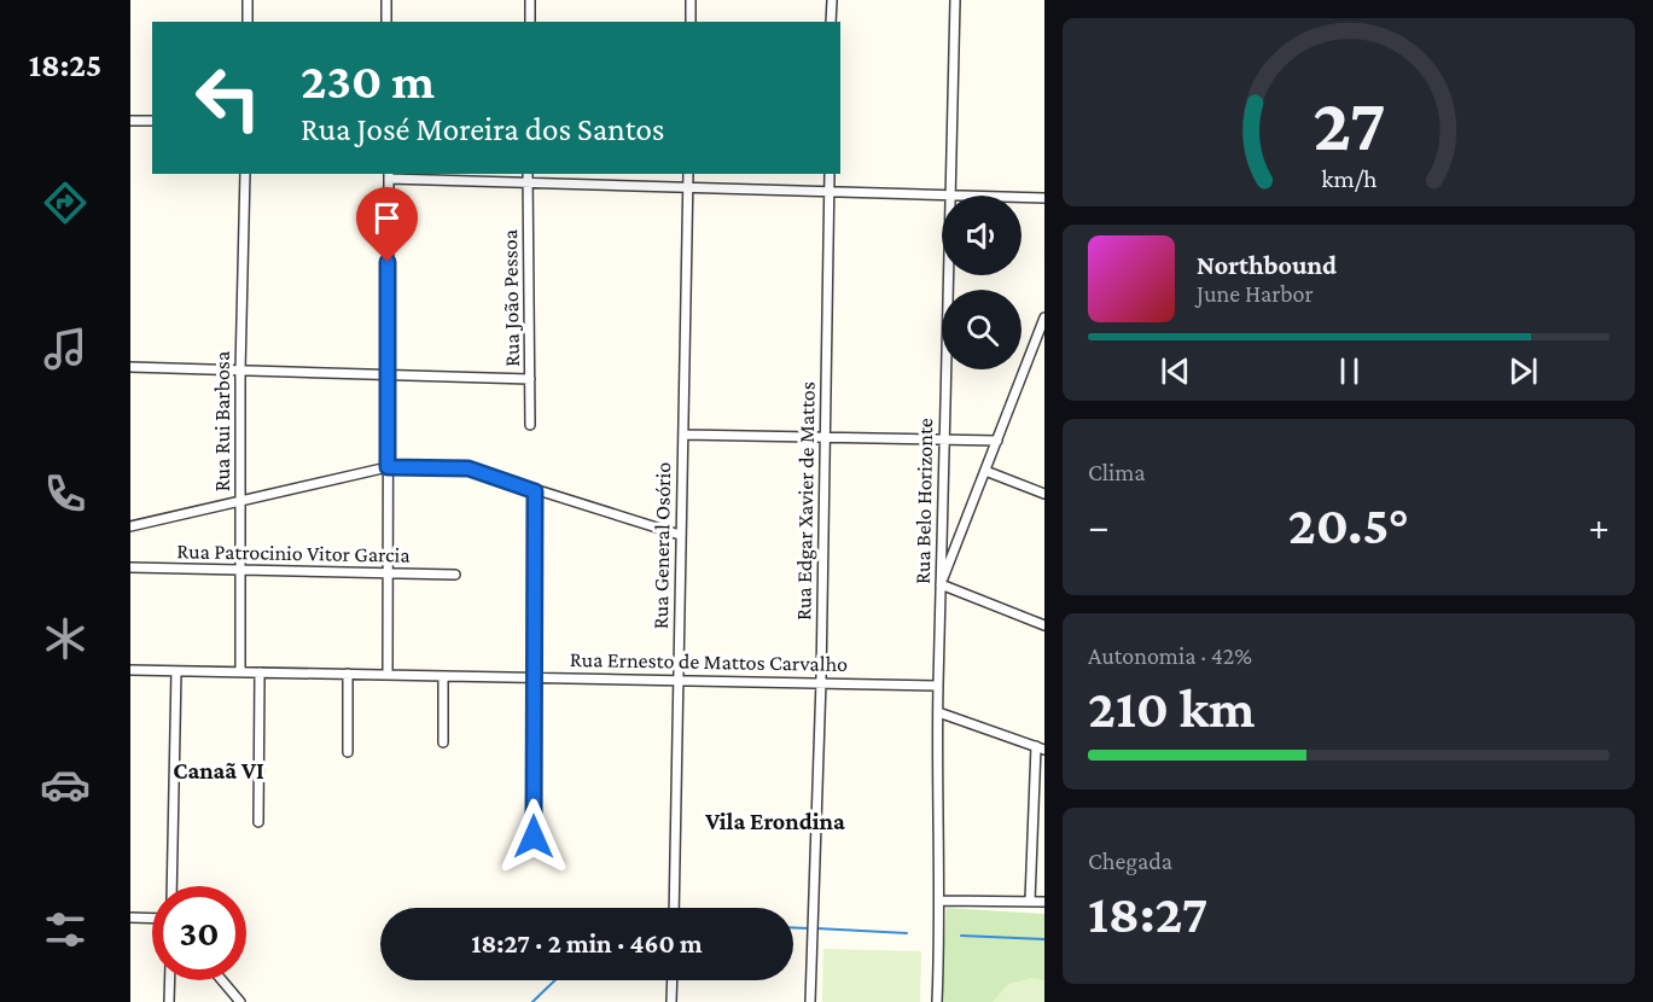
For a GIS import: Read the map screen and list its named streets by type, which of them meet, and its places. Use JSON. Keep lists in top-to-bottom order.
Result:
{
  "streets": {
    "street": [
      "Rua João Pessoa",
      "Rua Rui Barbosa",
      "Rua Edgar Xavier de Mattos",
      "Rua Belo Horizonte",
      "Rua General Osório",
      "Rua Patrocinio Vitor Garcia",
      "Rua Ernesto de Mattos Carvalho"
    ]
  },
  "crossings": [
    ["Rua Rui Barbosa", "Rua Patrocinio Vitor Garcia"],
    ["Rua Rui Barbosa", "Rua Ernesto de Mattos Carvalho"],
    ["Rua Edgar Xavier de Mattos", "Rua Ernesto de Mattos Carvalho"],
    ["Rua Belo Horizonte", "Rua Ernesto de Mattos Carvalho"],
    ["Rua General Osório", "Rua Ernesto de Mattos Carvalho"]
  ],
  "districts": ["Canaã VI", "Vila Erondina"],
  "page": {
    "tabs": "18:25",
    "turn": ["230 m", "Rua José Moreira dos Santos"],
    "song": ["Northbound", "June Harbor"],
    "tile": [
      "Clima",
      ["Autonomia · 42%", "210 km"],
      ["Chegada", "18:27"]
    ],
    "heat": ["−", "20.5°", "+"],
    "limit": "30",
    "trip": "18:27 · 2 min · 460 m",
    "gauge": ["27", "km/h"]
  }
}
